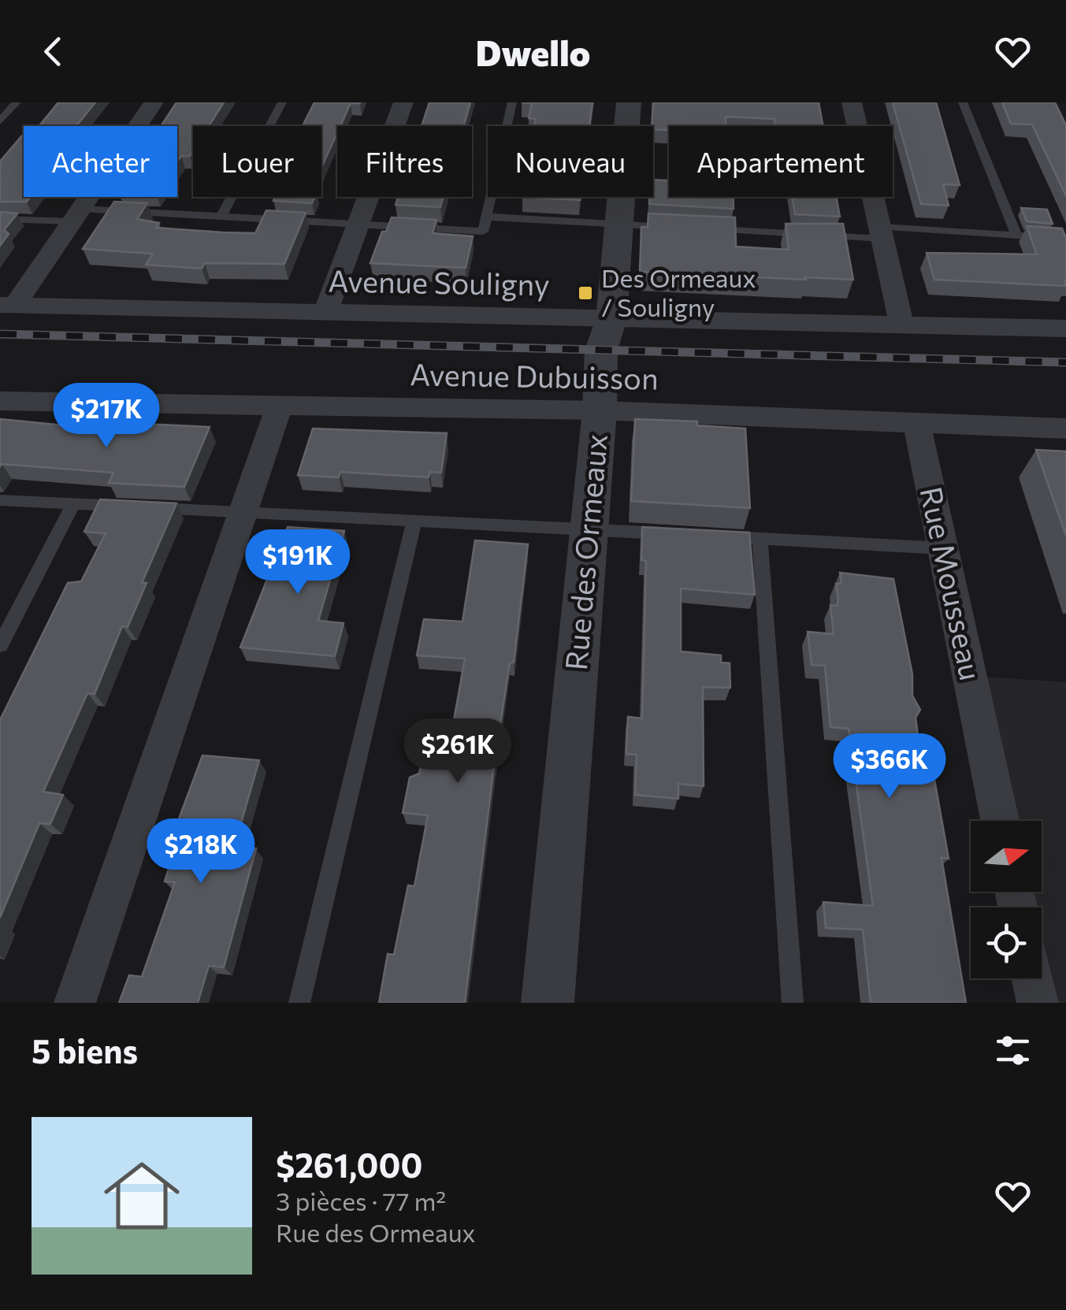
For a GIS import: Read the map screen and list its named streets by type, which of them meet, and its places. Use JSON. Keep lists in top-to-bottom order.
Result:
{
  "streets": {
    "street": [
      "Avenue Souligny",
      "Avenue Dubuisson",
      "Rue des Ormeaux",
      "Rue Mousseau"
    ]
  },
  "crossings": [
    ["Avenue Souligny", "Rue des Ormeaux"],
    ["Avenue Dubuisson", "Rue des Ormeaux"],
    ["Avenue Dubuisson", "Rue Mousseau"]
  ],
  "places": {
    "transit": ["Des Ormeaux / Souligny"]
  },
  "north": "right",
  "page": {
    "header": "Dwello",
    "chip": [
      "Acheter",
      "Louer",
      "Filtres",
      "Nouveau",
      "Appartement"
    ],
    "price": [
      "$217K",
      "$191K",
      "$261K",
      "$366K",
      "$218K"
    ],
    "heading": "5 biens",
    "list": [
      {
        "name": "$261,000",
        "note": "3 pièces · 77 m² · Rue des Ormeaux"
      }
    ]
  }
}
